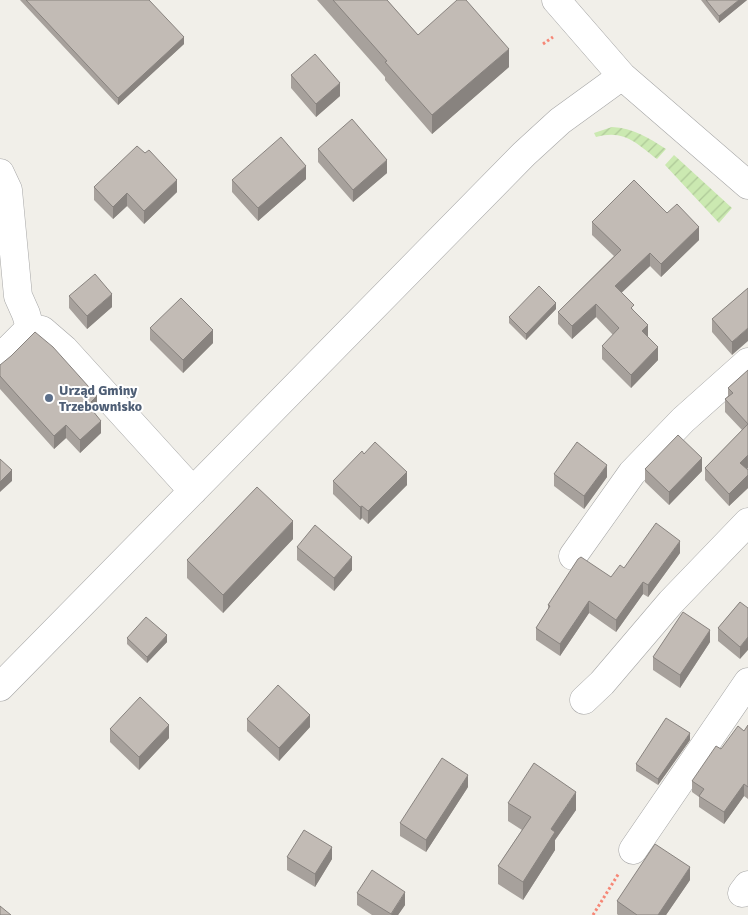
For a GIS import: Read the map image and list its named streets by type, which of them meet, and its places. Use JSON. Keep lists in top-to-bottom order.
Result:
{
  "places": ["Urząd Gminy Trzebownisko"]
}
